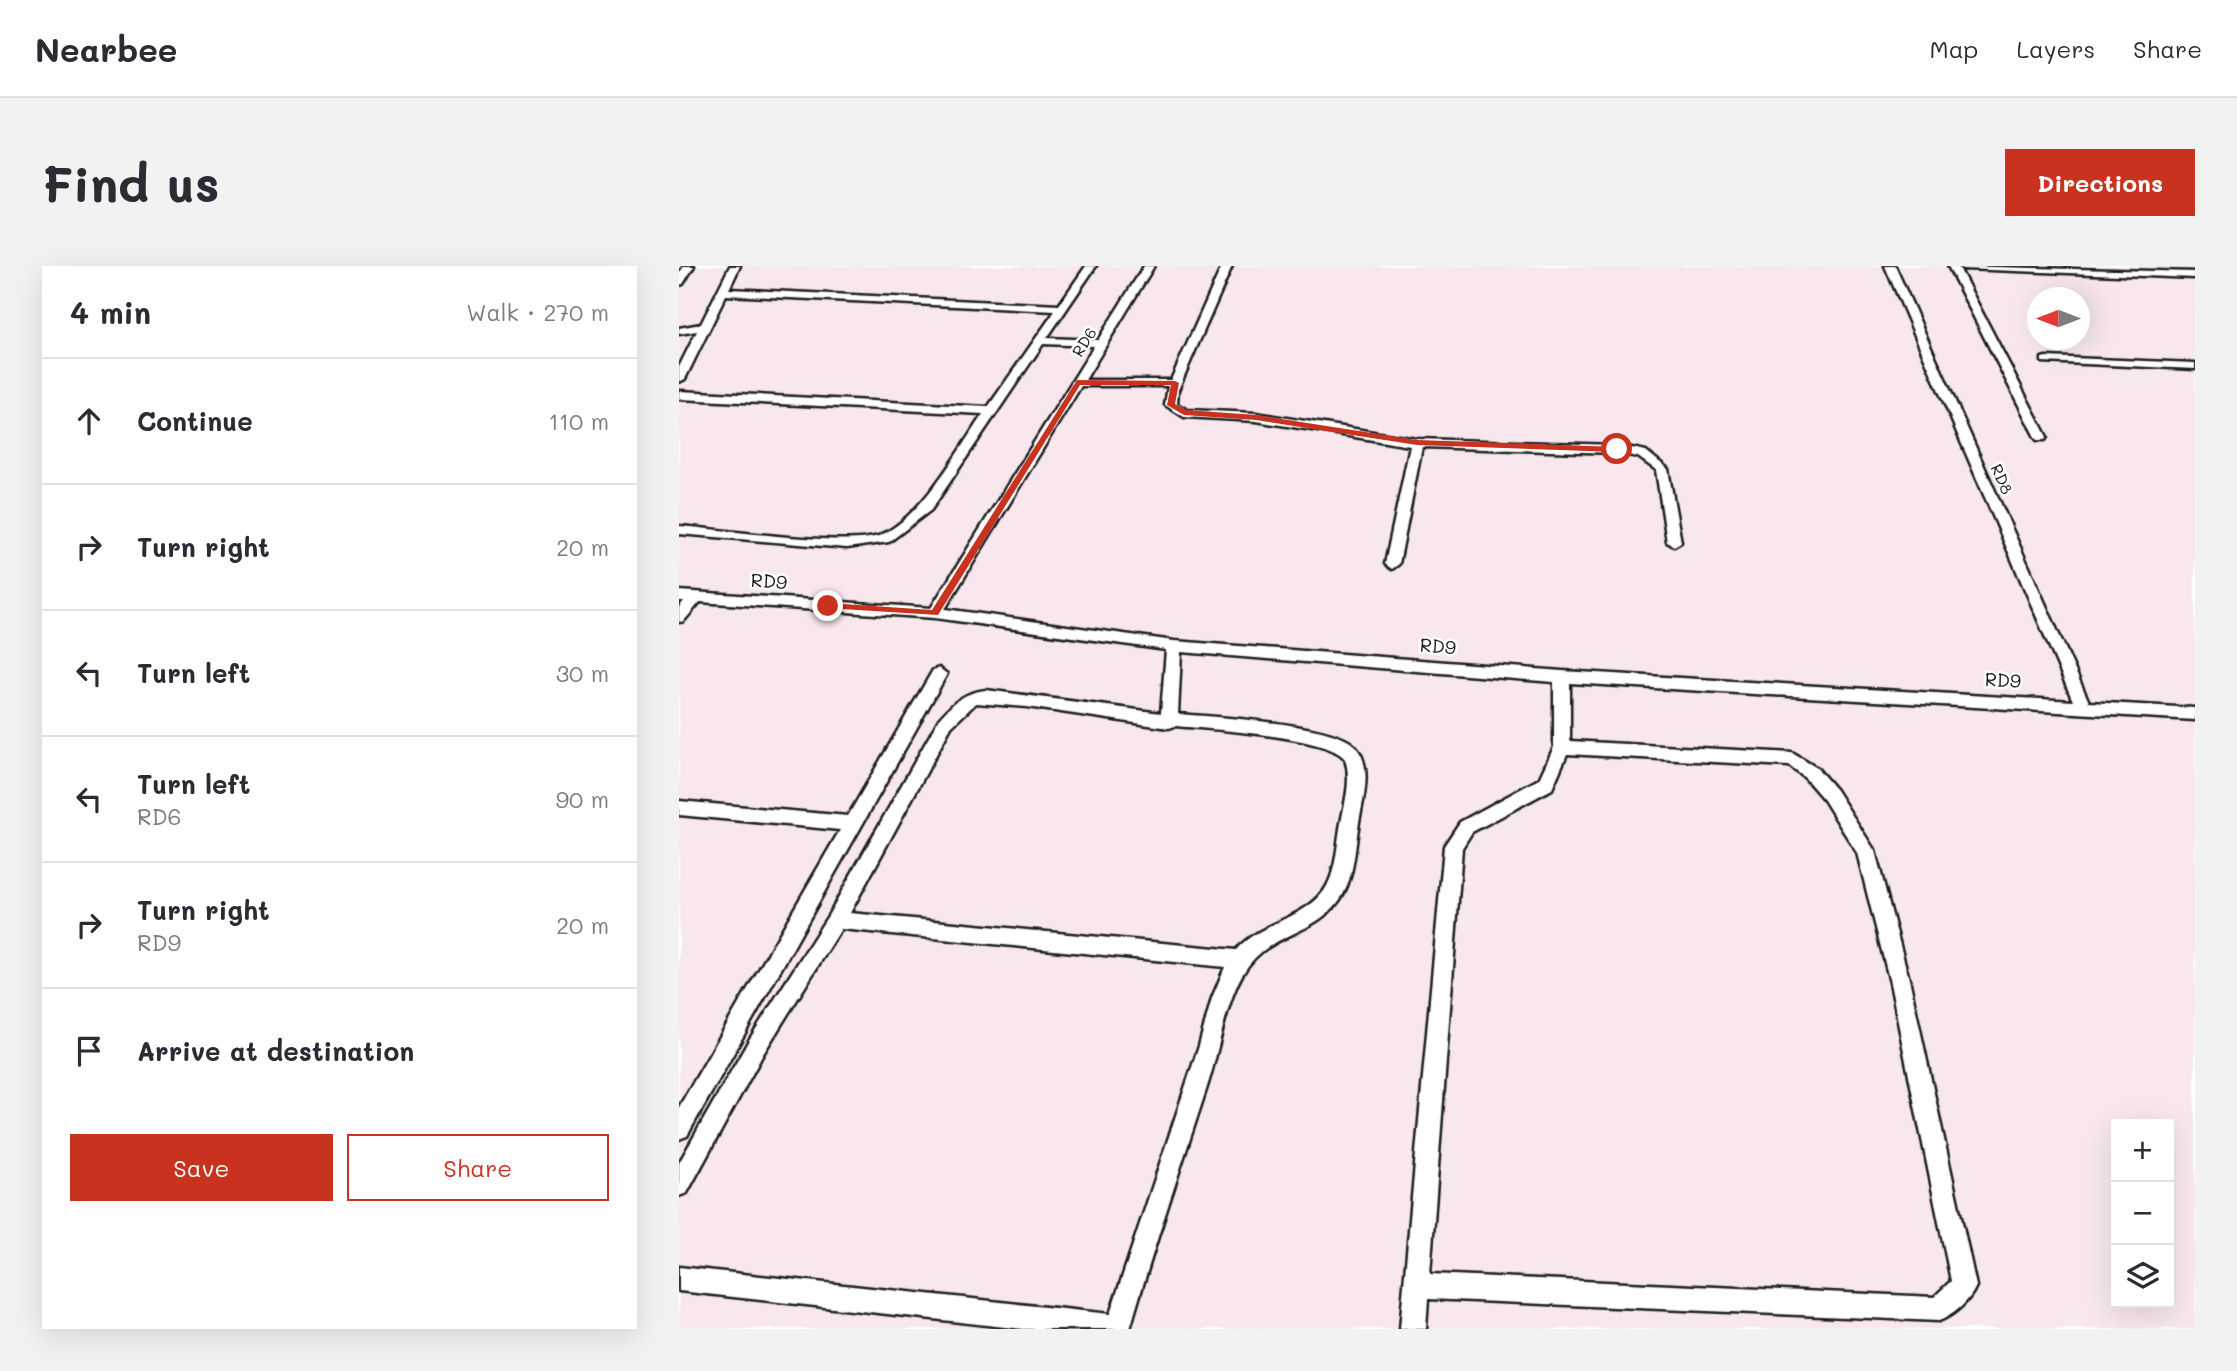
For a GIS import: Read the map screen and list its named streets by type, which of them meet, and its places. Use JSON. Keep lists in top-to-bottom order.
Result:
{
  "streets": {
    "lane": ["RD6", "RD8", "RD9"]
  },
  "crossings": [
    ["RD6", "RD9"],
    ["RD8", "RD9"]
  ],
  "north": "left",
  "page": {
    "header": "Nearbee",
    "nav": ["Map", "Layers", "Share"],
    "buttons": [
      "Directions",
      ["Save", "Share"]
    ],
    "title": "Find us",
    "heading": ["4 min", "Walk · 270 m"],
    "list": [
      ["Continue", "110 m"],
      ["Turn right", "20 m"],
      ["Turn left", "30 m"],
      ["Turn left", "RD6", "90 m"],
      ["Turn right", "RD9", "20 m"],
      "Arrive at destination"
    ],
    "map_buttons": ["+", "−"]
  }
}
